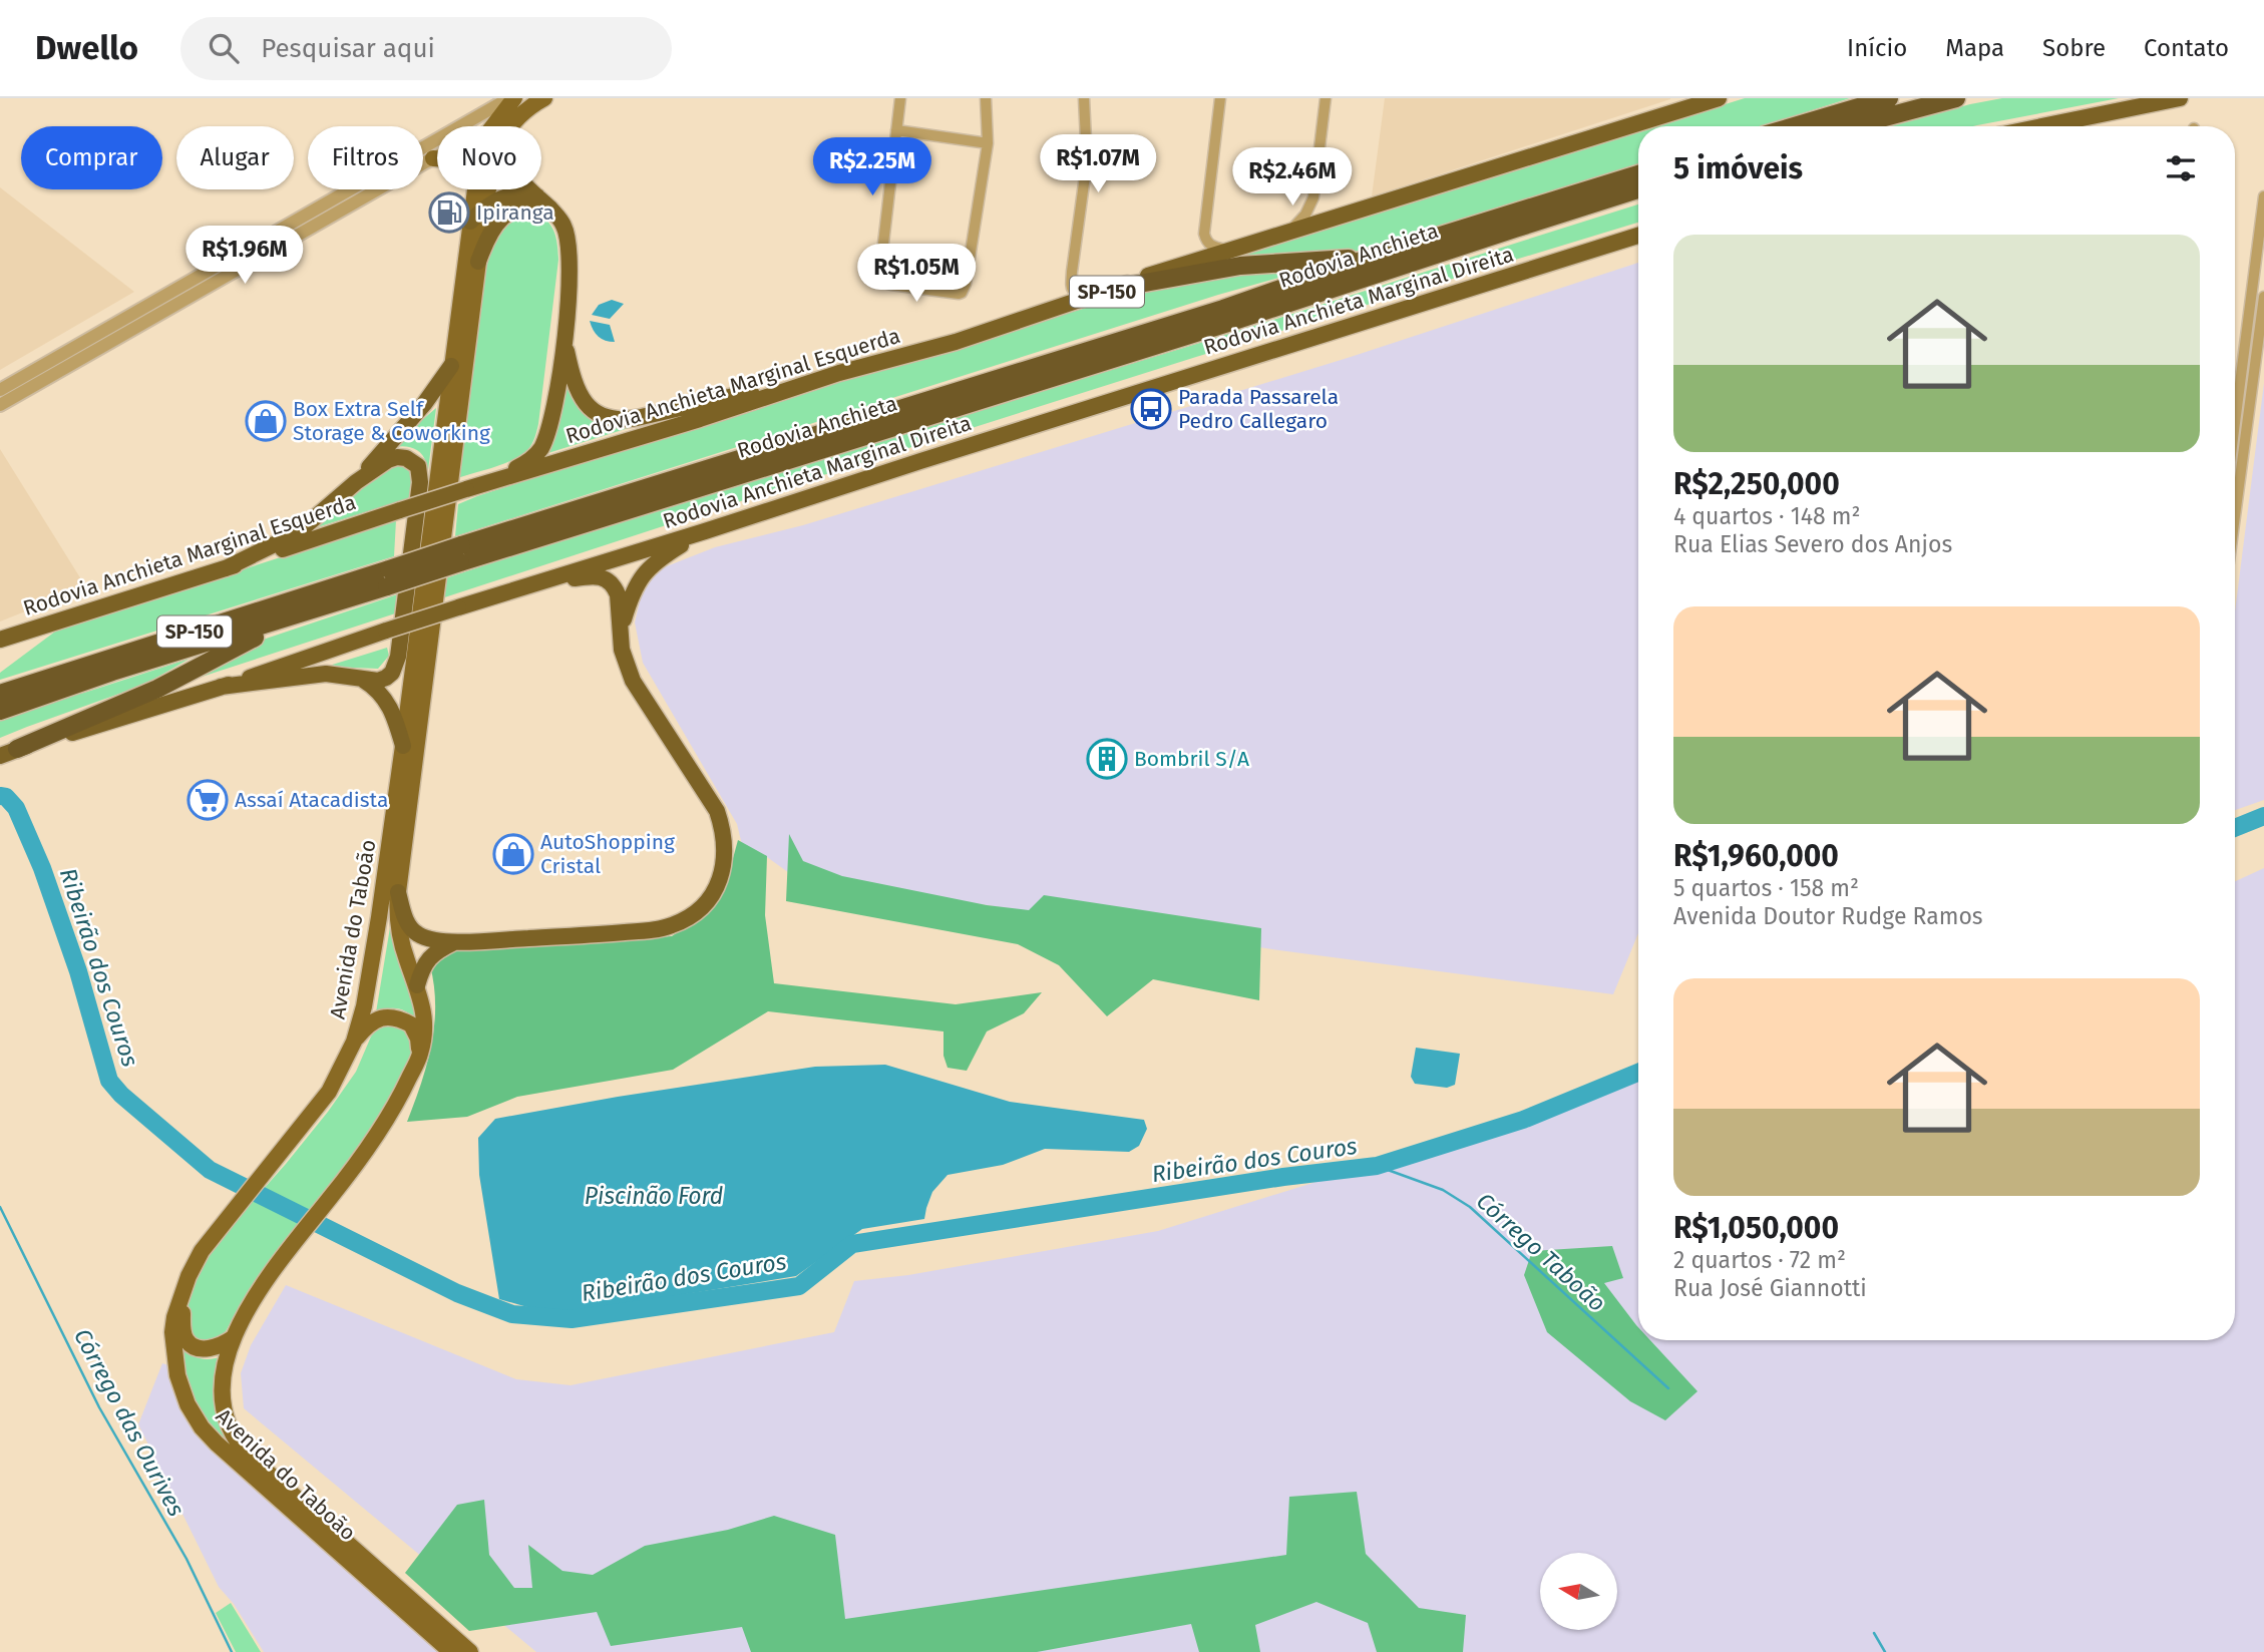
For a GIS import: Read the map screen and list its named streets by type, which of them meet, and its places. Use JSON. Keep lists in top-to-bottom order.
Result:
{
  "streets": {
    "highway": [
      "Rodovia Anchieta",
      "SP-150",
      "Rodovia Anchieta Marginal Direita",
      "Rodovia Anchieta Marginal Esquerda"
    ],
    "main road": ["Avenida do Taboão"]
  },
  "water": [
    "Ribeirão dos Couros",
    "Piscinão Ford",
    "Córrego Taboão",
    "Córrego das Ourives"
  ],
  "places": {
    "fuel station": ["Ipiranga"],
    "bus stop": ["Parada Passarela Pedro Callegaro"],
    "shop": ["Box Extra Self Storage & Coworking", "AutoShopping Cristal"],
    "building": ["Bombril S/A"],
    "supermarket": ["Assaí Atacadista"]
  },
  "north": "left",
  "page": {
    "header": "Dwello",
    "search": "Pesquisar aqui",
    "nav": [
      "Início",
      "Mapa",
      "Sobre",
      "Contato"
    ],
    "chip": [
      "Comprar",
      "Alugar",
      "Filtros",
      "Novo"
    ],
    "heading": "5 imóveis",
    "price": [
      "R$1.07M",
      "R$2.25M",
      "R$2.46M",
      "R$1.96M",
      "R$1.05M"
    ],
    "list": [
      {
        "name": "R$2,250,000",
        "note": "4 quartos · 148 m² · Rua Elias Severo dos Anjos"
      },
      {
        "name": "R$1,960,000",
        "note": "5 quartos · 158 m² · Avenida Doutor Rudge Ramos"
      },
      {
        "name": "R$1,050,000",
        "note": "2 quartos · 72 m² · Rua José Giannotti"
      }
    ]
  }
}
